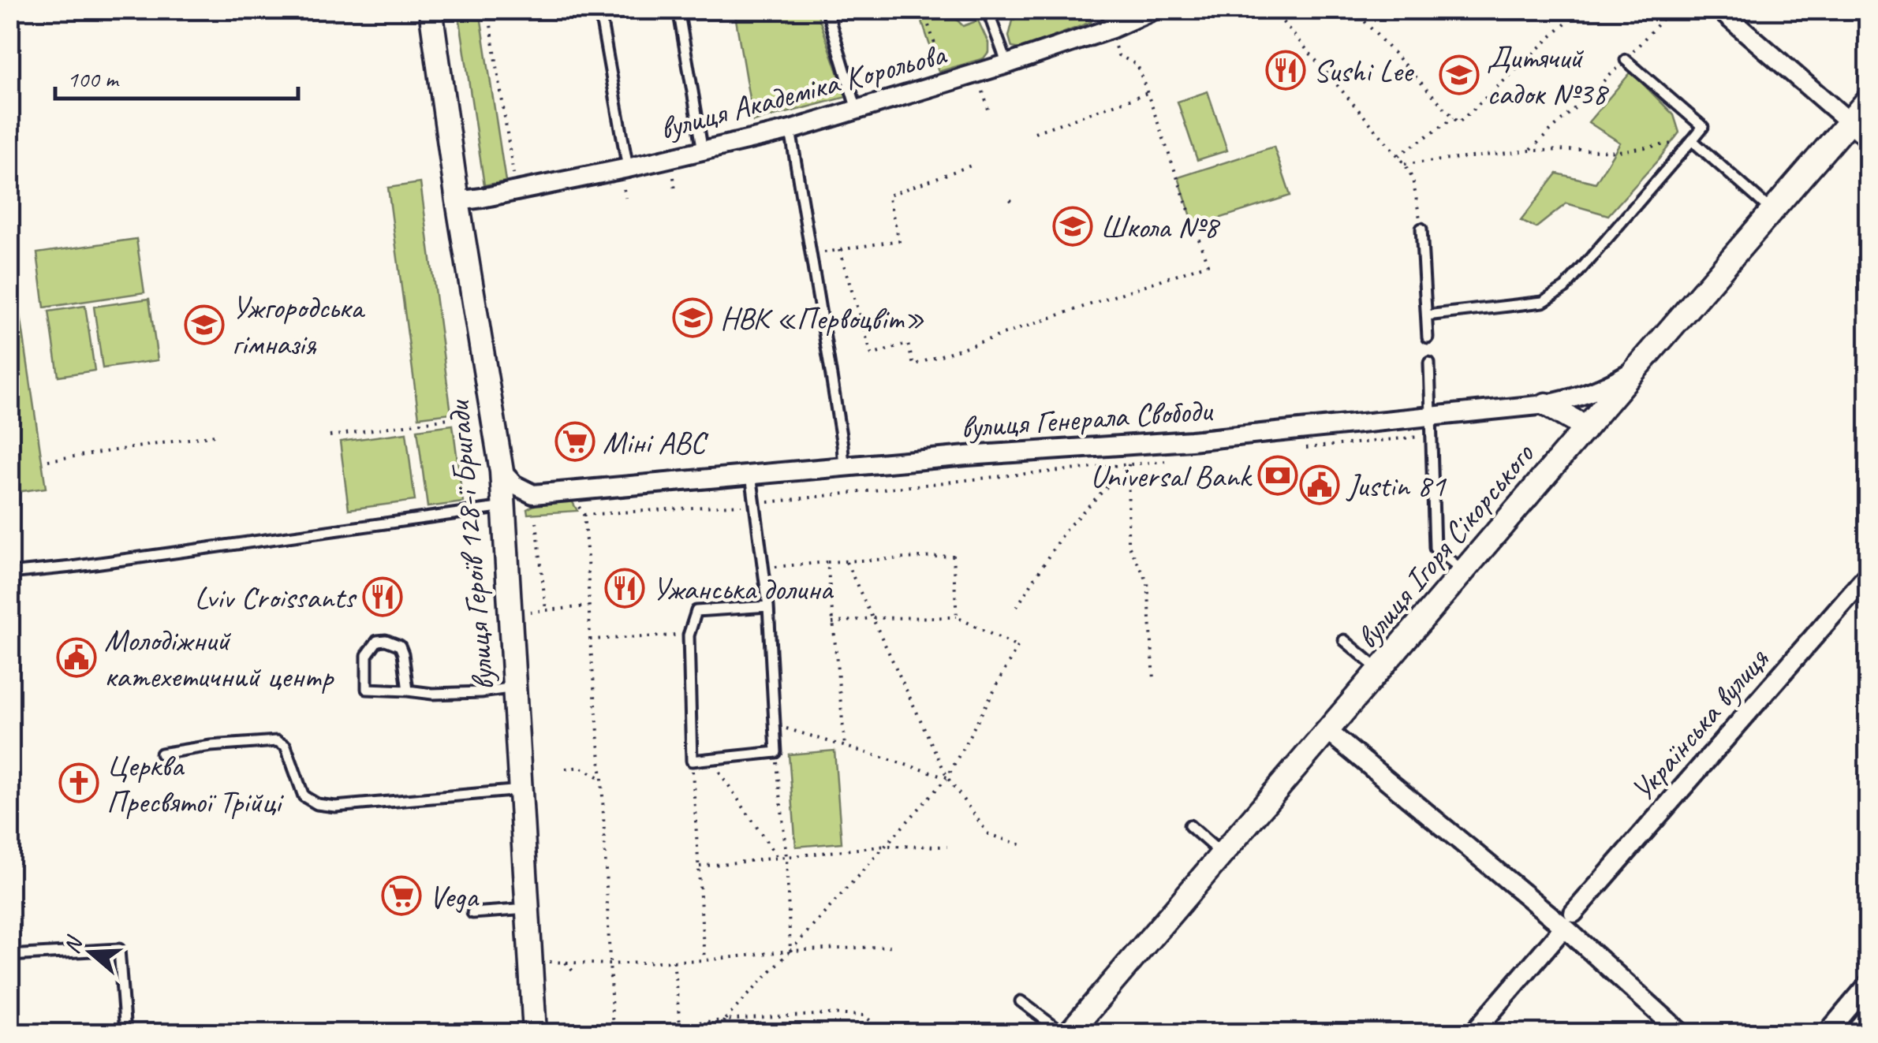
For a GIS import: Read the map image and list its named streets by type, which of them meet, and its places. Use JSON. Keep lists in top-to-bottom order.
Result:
{
  "streets": {
    "street": [
      "вулиця Академіка Корольова",
      "вулиця Генерала Свободи",
      "вулиця Ігоря Сікорського",
      "вулиця Героїв 128-ї Бригади",
      "Українська вулиця"
    ]
  },
  "crossings": [
    ["вулиця Академіка Корольова", "вулиця Героїв 128-ї Бригади"],
    ["вулиця Генерала Свободи", "вулиця Ігоря Сікорського"]
  ],
  "places": {
    "restaurant": ["Sushi Lee", "Ужанська долина", "Lviv Croissants"],
    "school or university": [
      "Дитячий садок №38",
      "Школа №8",
      "НВК «Первоцвіт»",
      "Ужгородська гімназія"
    ],
    "supermarket": ["Міні ABC", "Vega"],
    "bank": ["Universal Bank"],
    "public building": ["Justin 81", "Молодіжний катехетичний центр"],
    "church": ["Церква Пресвятої Трійці"]
  },
  "scale_bar": "100 m",
  "north": "left"
}
